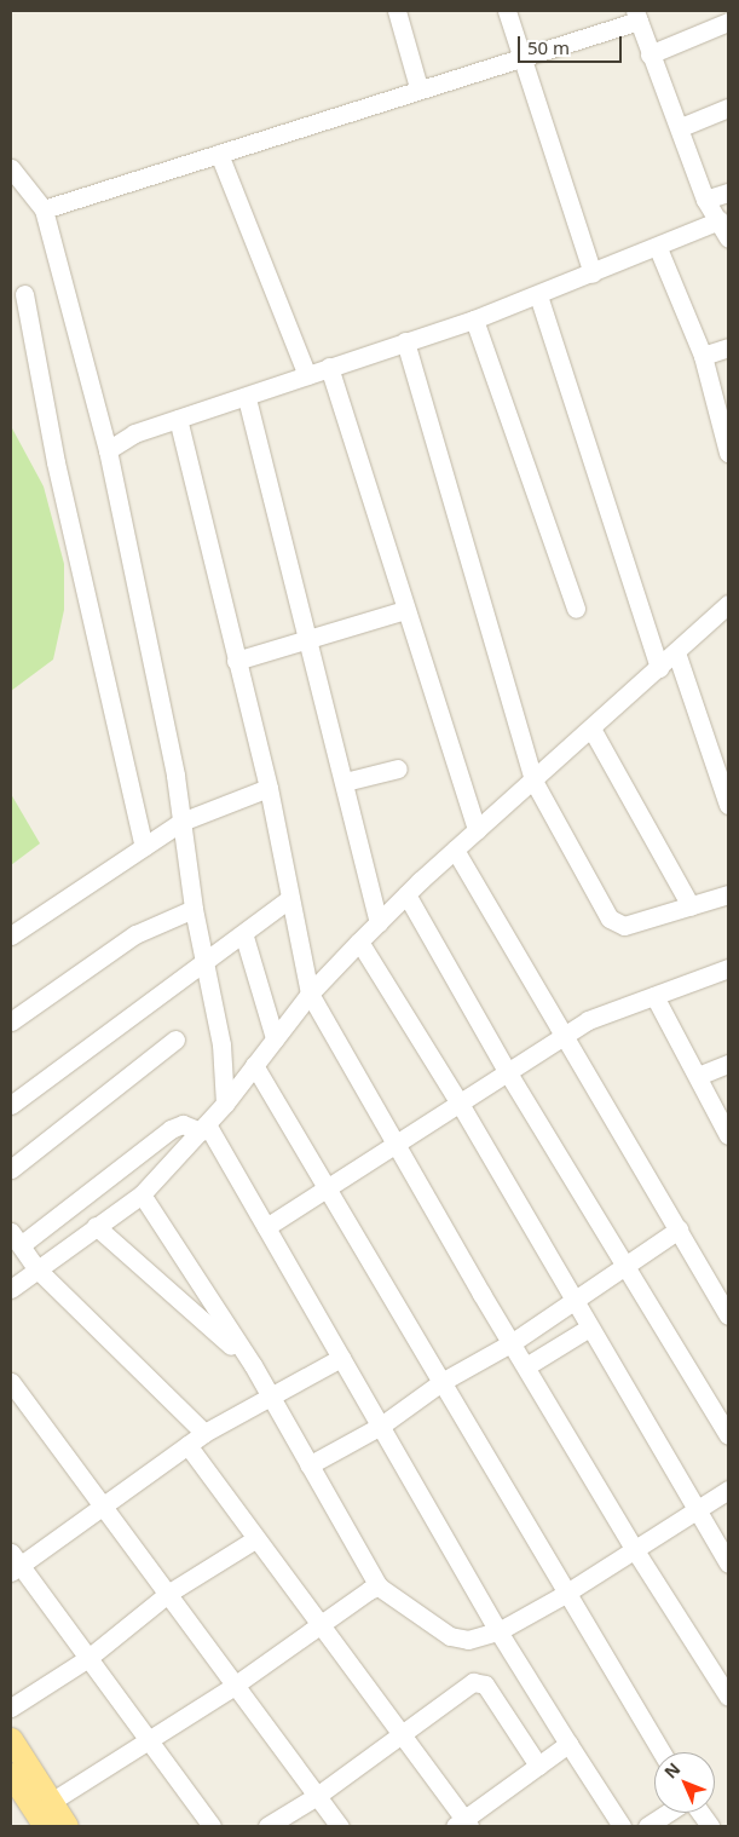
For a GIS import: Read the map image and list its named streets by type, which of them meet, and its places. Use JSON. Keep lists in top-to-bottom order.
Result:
{
  "scale_bar": "50 m",
  "north": "top left"
}
